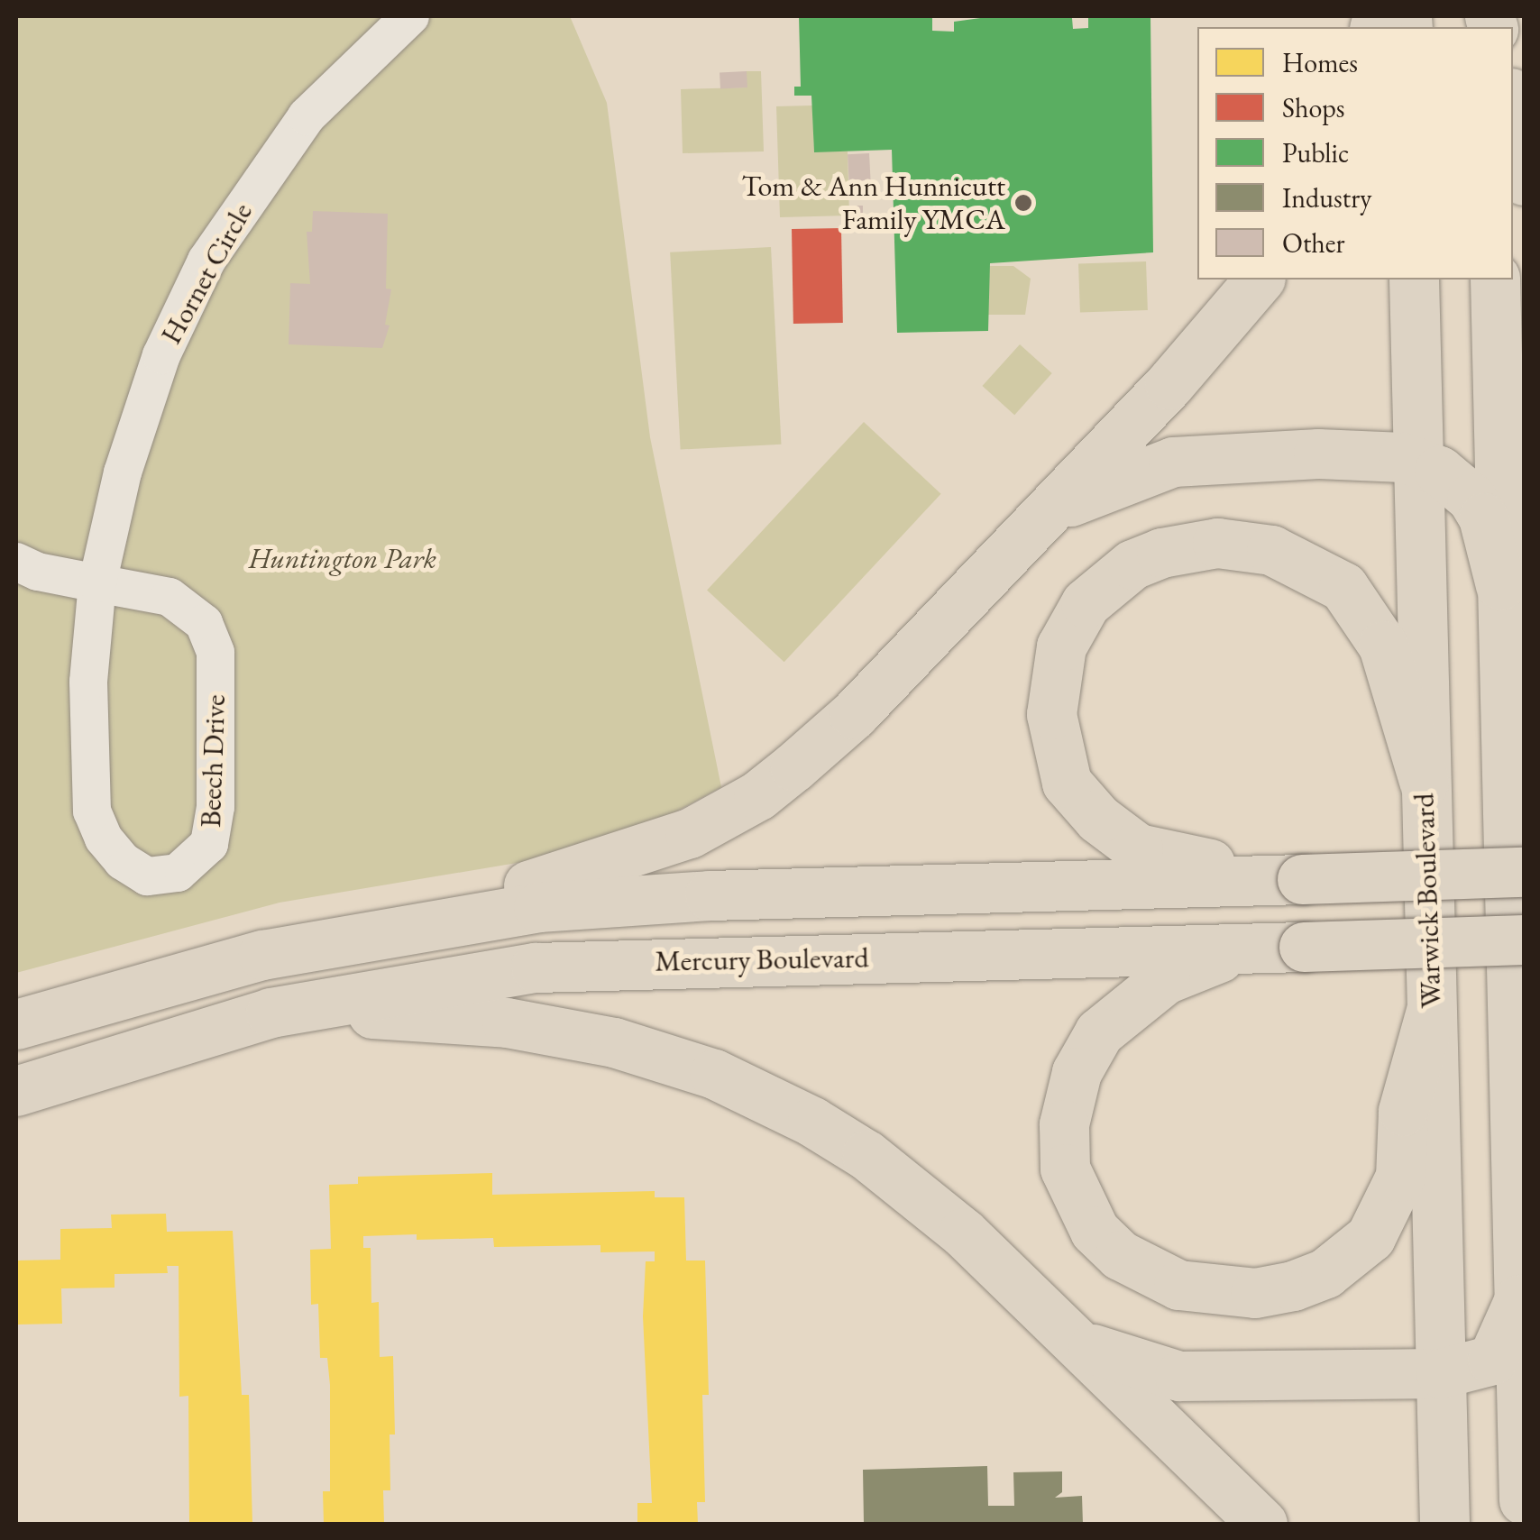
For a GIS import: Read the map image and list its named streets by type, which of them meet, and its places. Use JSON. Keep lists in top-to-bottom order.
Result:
{
  "streets": {
    "main road": ["Warwick Boulevard", "Mercury Boulevard"],
    "street": ["Hornet Circle", "Beech Drive"]
  },
  "crossings": [
    ["Hornet Circle", "Beech Drive"]
  ],
  "parks": ["Huntington Park"],
  "places": ["Tom & Ann Hunnicutt Family YMCA"],
  "legend": [
    "Homes",
    "Shops",
    "Public",
    "Industry",
    "Other"
  ]
}
